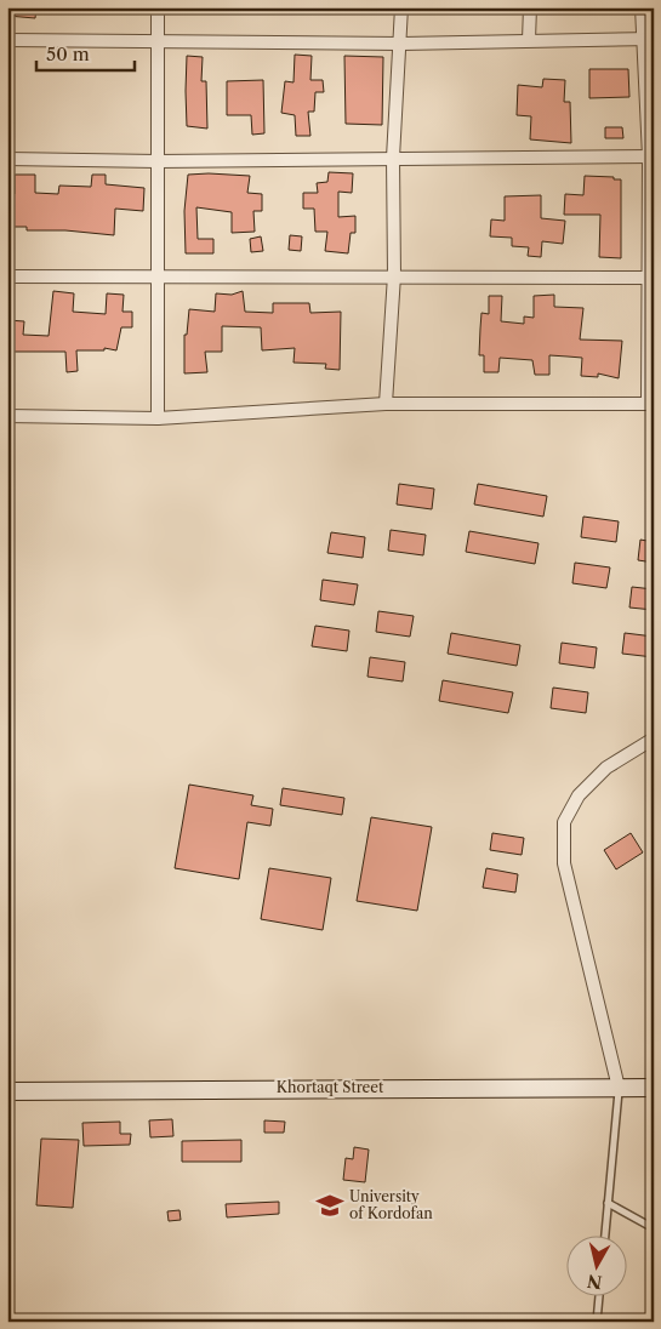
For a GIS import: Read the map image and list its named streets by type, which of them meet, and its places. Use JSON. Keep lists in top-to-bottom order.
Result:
{
  "streets": {
    "street": ["Khortaqt Street"]
  },
  "places": {
    "school or university": ["University of Kordofan"]
  },
  "scale_bar": "50 m",
  "north": "bottom"
}
